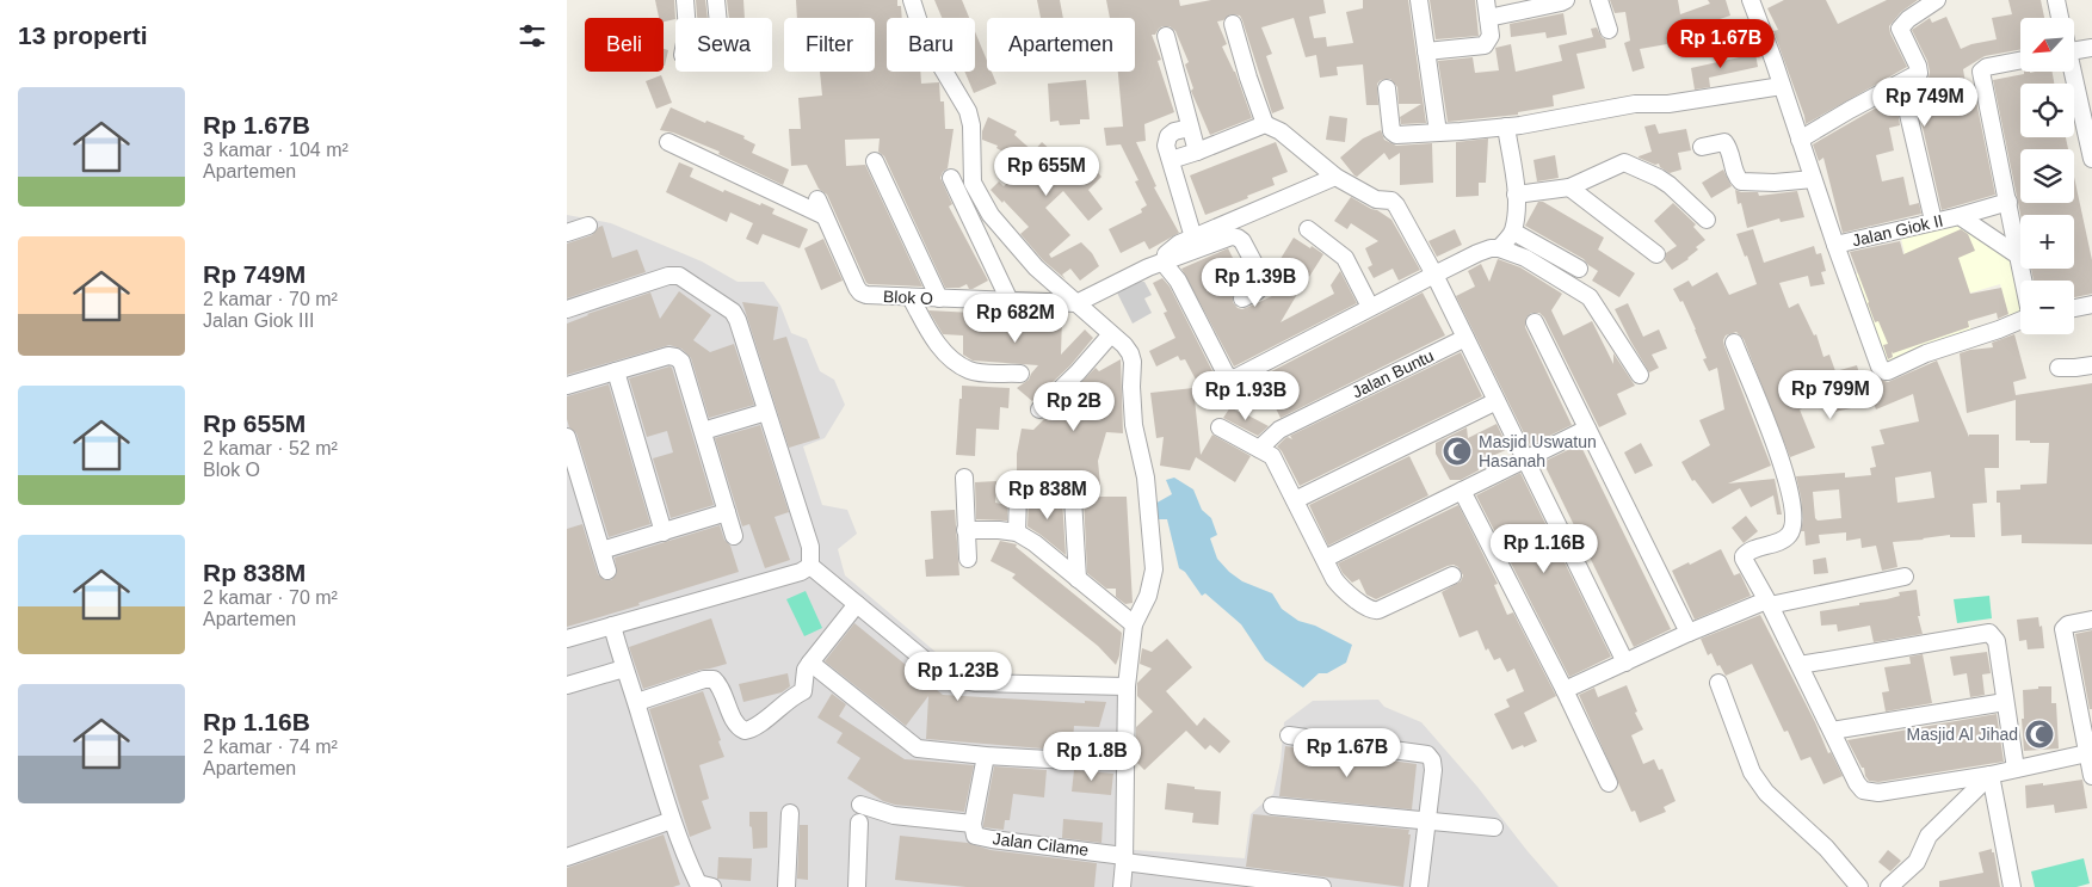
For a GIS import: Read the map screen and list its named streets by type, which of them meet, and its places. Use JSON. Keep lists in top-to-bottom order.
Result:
{
  "streets": {
    "street": [
      "Jalan Giok II",
      "Blok O",
      "Jalan Buntu",
      "Jalan Cilame"
    ]
  },
  "places": {
    "mosque": ["Masjid Uswatun Hasanah", "Masjid Al Jihad"]
  },
  "north": "bottom left",
  "page": {
    "heading": "13 properti",
    "map_buttons": ["+", "−"],
    "chip": [
      "Beli",
      "Sewa",
      "Filter",
      "Baru",
      "Apartemen"
    ],
    "price": [
      "Rp 1.67B",
      "Rp 749M",
      "Rp 655M",
      "Rp 1.39B",
      "Rp 682M",
      "Rp 799M",
      "Rp 1.93B",
      "Rp 2B",
      "Rp 838M",
      "Rp 1.16B",
      "Rp 1.23B",
      "Rp 1.67B",
      "Rp 1.8B"
    ],
    "list": [
      {
        "name": "Rp 1.67B",
        "note": "3 kamar · 104 m² · Apartemen"
      },
      {
        "name": "Rp 749M",
        "note": "2 kamar · 70 m² · Jalan Giok III"
      },
      {
        "name": "Rp 655M",
        "note": "2 kamar · 52 m² · Blok O"
      },
      {
        "name": "Rp 838M",
        "note": "2 kamar · 70 m² · Apartemen"
      },
      {
        "name": "Rp 1.16B",
        "note": "2 kamar · 74 m² · Apartemen"
      }
    ]
  }
}
